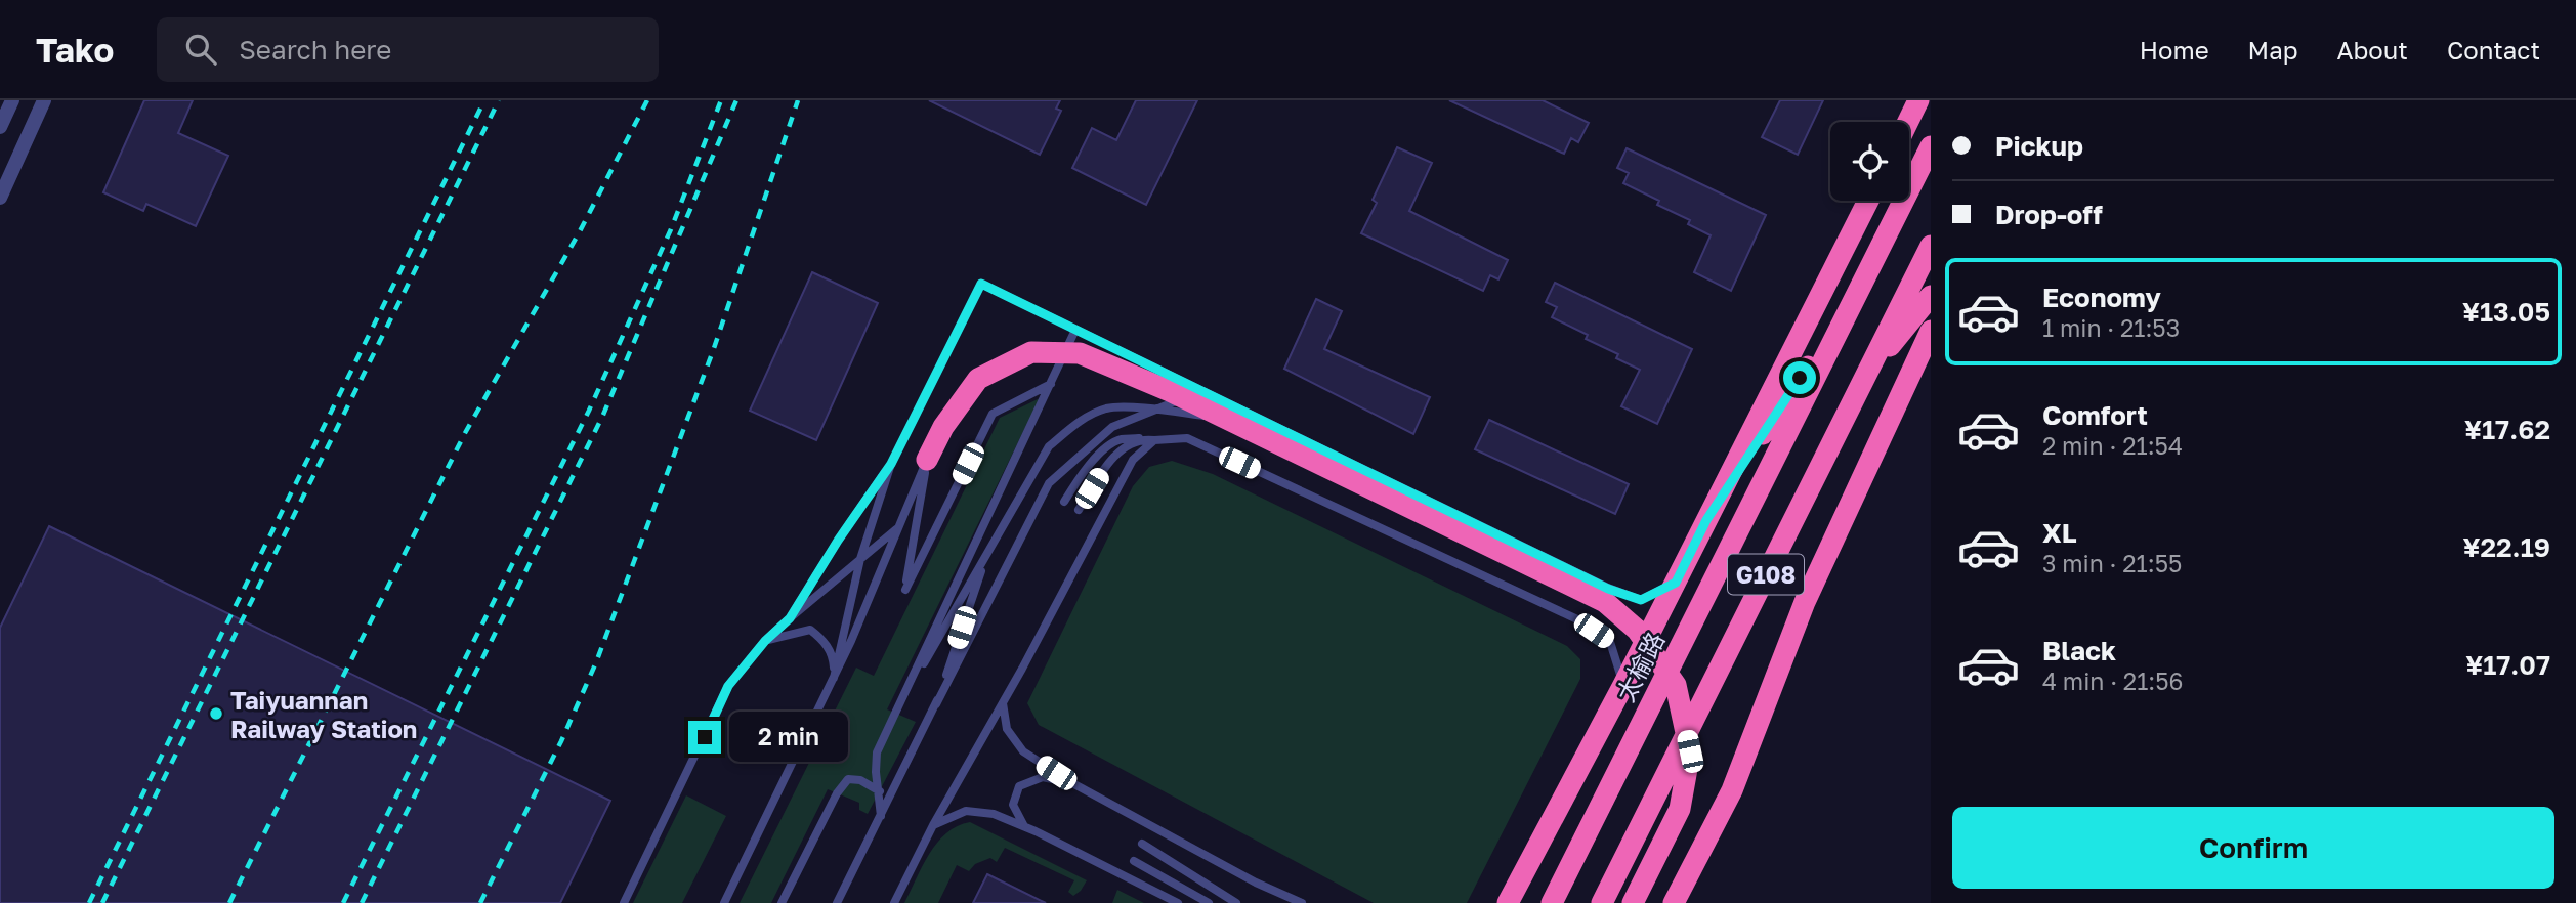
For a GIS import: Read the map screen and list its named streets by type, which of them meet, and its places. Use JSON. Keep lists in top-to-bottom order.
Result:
{
  "streets": {
    "highway": ["G108", "太榆路"]
  },
  "places": ["Taiyuannan Railway Station"],
  "page": {
    "header": "Tako",
    "search": "Search here",
    "nav": [
      "Home",
      "Map",
      "About",
      "Contact"
    ],
    "banner": ["Pickup", "Drop-off"],
    "list": [
      {
        "name": "Economy",
        "note": "1 min · 21:53",
        "value": "¥13.05"
      },
      {
        "name": "Comfort",
        "note": "2 min · 21:54",
        "value": "¥17.62"
      },
      {
        "name": "XL",
        "note": "3 min · 21:55",
        "value": "¥22.19"
      },
      {
        "name": "Black",
        "note": "4 min · 21:56",
        "value": "¥17.07"
      }
    ],
    "bubble": "2 min",
    "buttons": "Confirm"
  }
}
